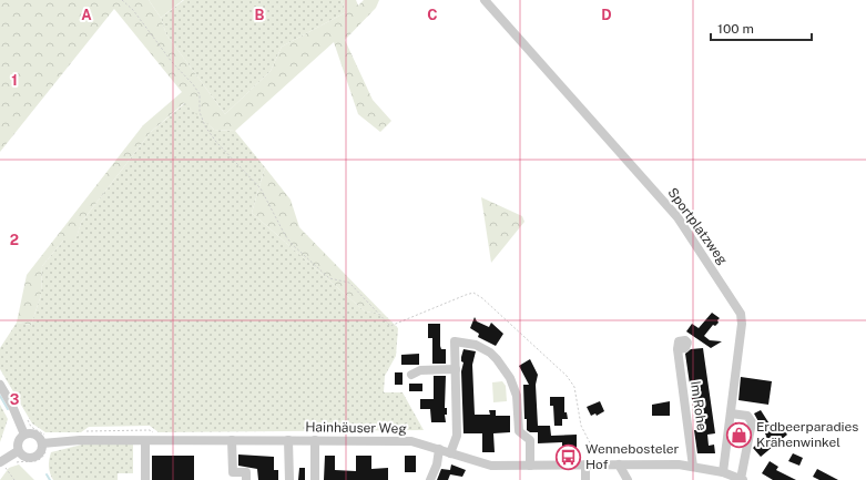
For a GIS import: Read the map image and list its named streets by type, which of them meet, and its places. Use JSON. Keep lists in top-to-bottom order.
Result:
{
  "streets": {
    "street": ["Sportplatzweg", "Im Rohe", "Hainhäuser Weg"]
  },
  "crossings": [
    ["Sportplatzweg", "Hainhäuser Weg"],
    ["Im Rohe", "Hainhäuser Weg"]
  ],
  "places": {
    "shop": ["Erdbeerparadies Krähenwinkel"],
    "bus stop": ["Wennebosteler Hof"]
  },
  "scale_bar": "100 m",
  "grid": {
    "columns": [
      "A",
      "B",
      "C",
      "D"
    ],
    "rows": ["1", "2", "3"]
  }
}
